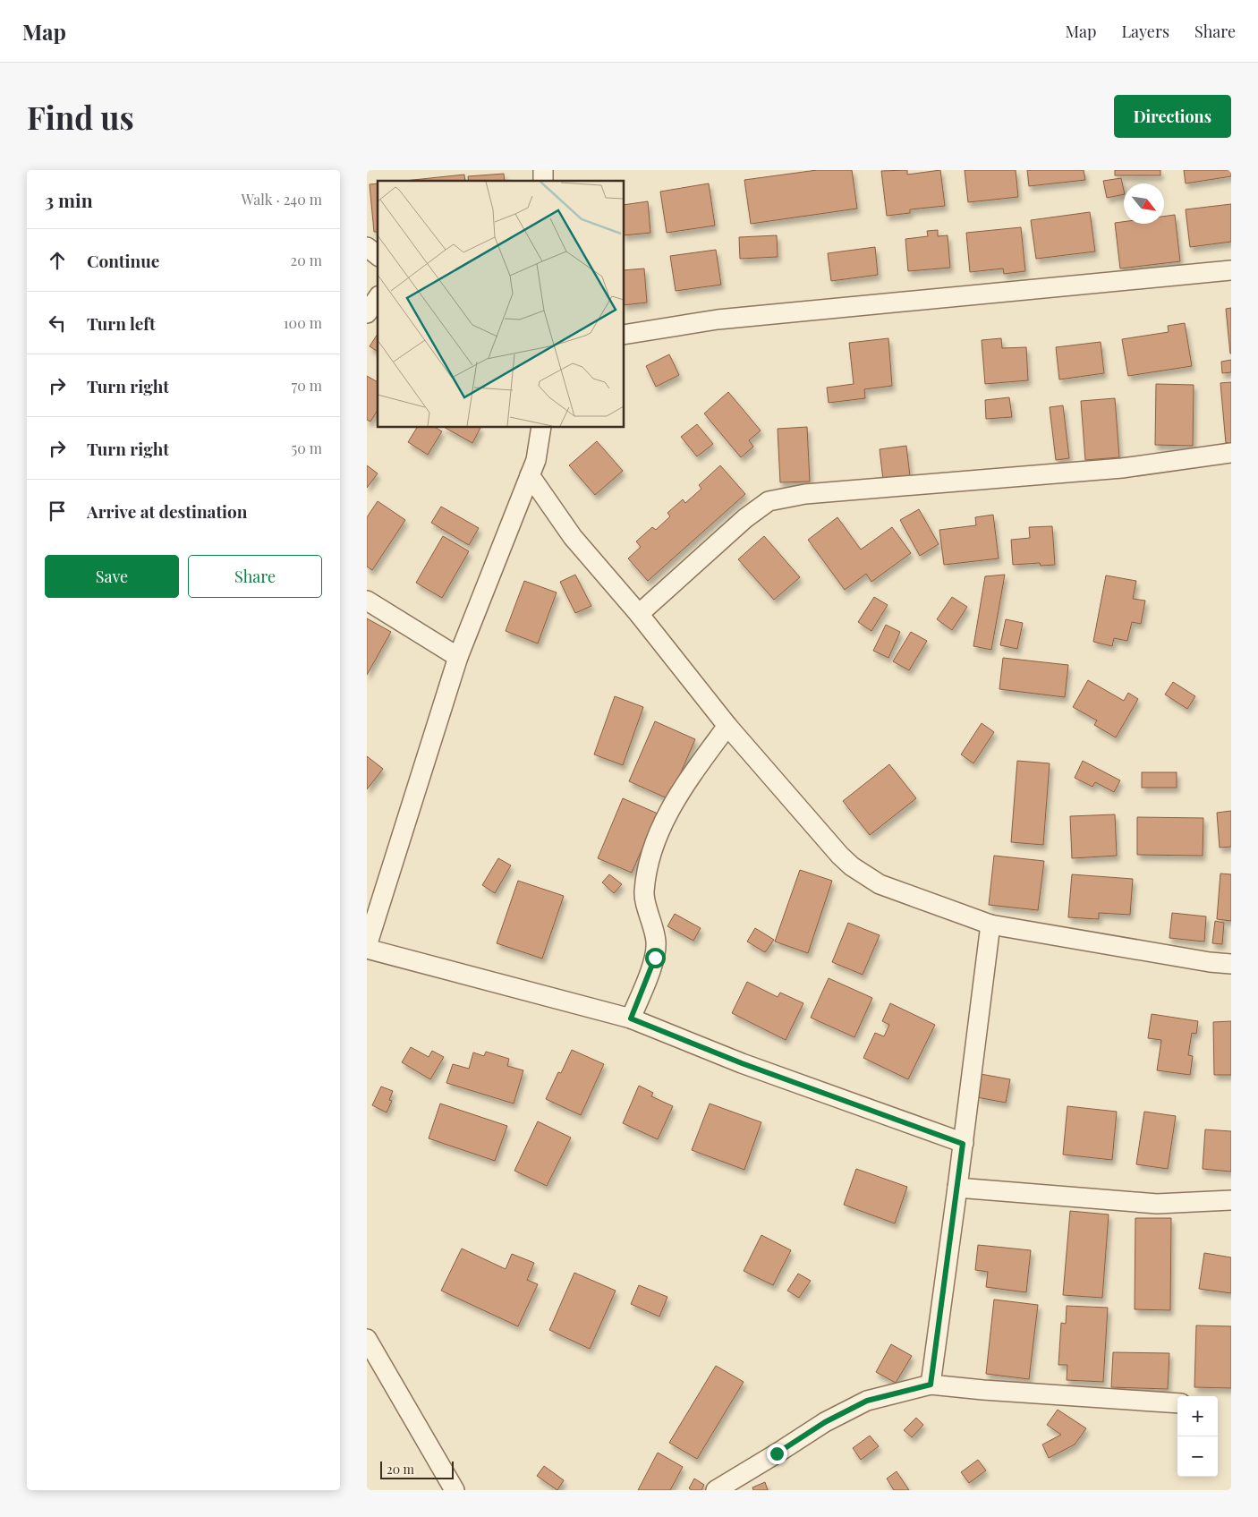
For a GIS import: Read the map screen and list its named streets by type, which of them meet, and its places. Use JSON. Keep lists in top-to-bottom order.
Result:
{
  "scale_bar": "20 m",
  "north": "bottom right",
  "page": {
    "header": "Map",
    "nav": ["Map", "Layers", "Share"],
    "buttons": [
      "Directions",
      ["Save", "Share"]
    ],
    "title": "Find us",
    "heading": ["3 min", "Walk · 240 m"],
    "list": [
      ["Continue", "20 m"],
      ["Turn left", "100 m"],
      ["Turn right", "70 m"],
      ["Turn right", "50 m"],
      "Arrive at destination"
    ],
    "map_buttons": ["+", "−"],
    "scale": "20 m"
  }
}
